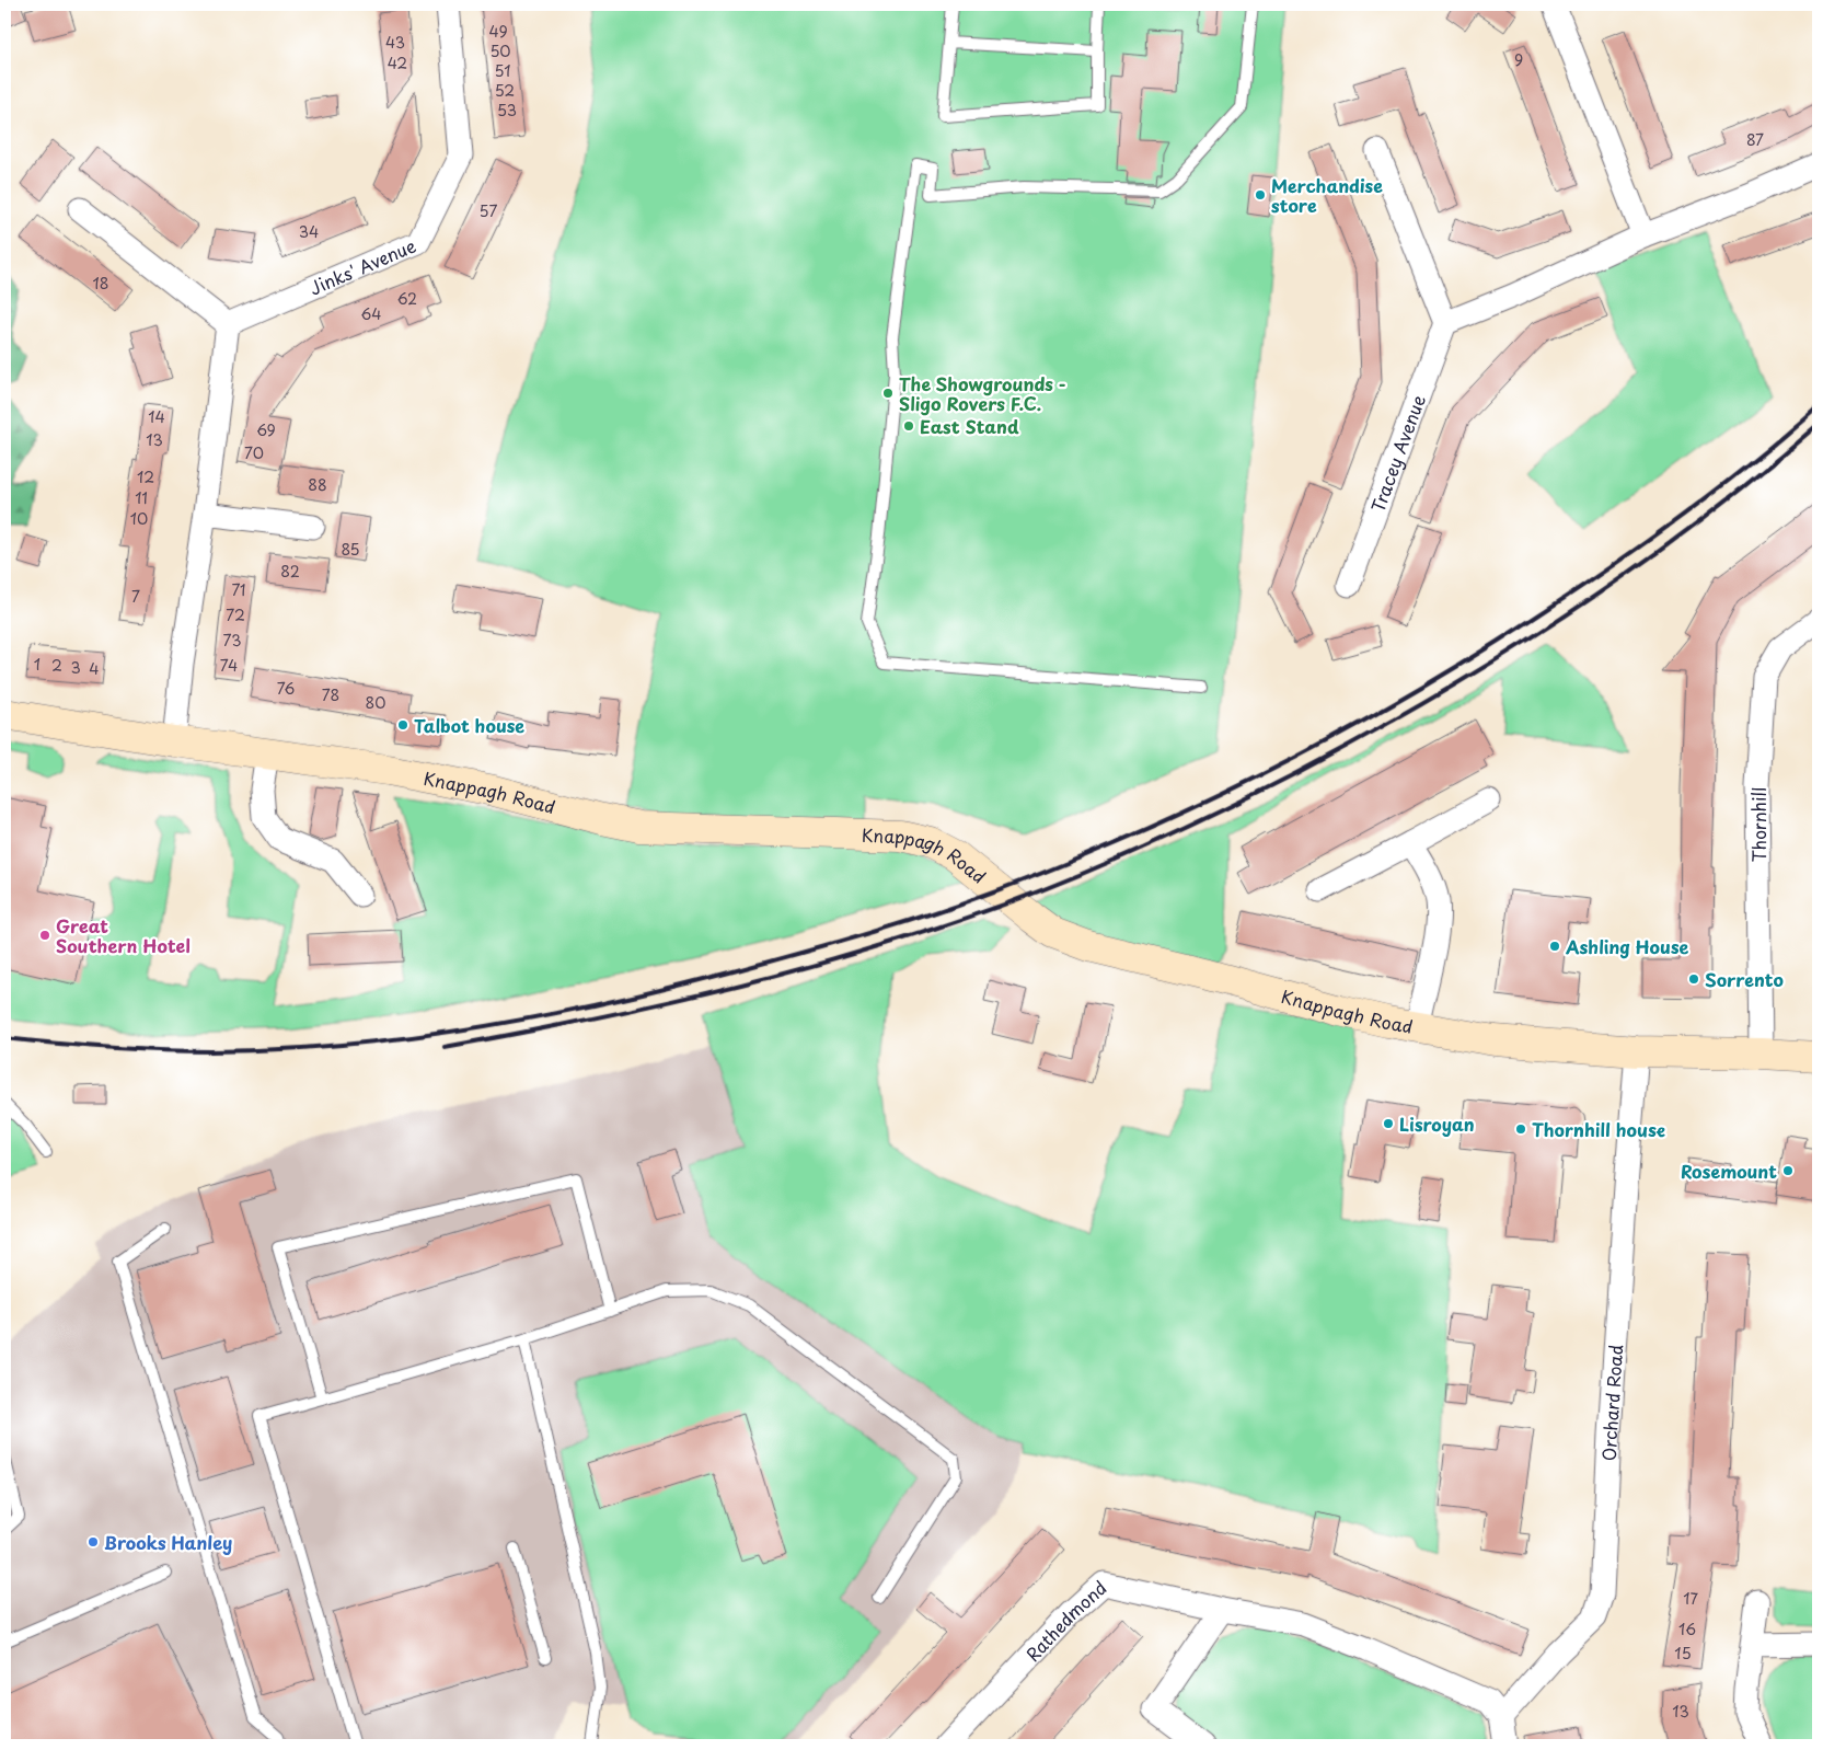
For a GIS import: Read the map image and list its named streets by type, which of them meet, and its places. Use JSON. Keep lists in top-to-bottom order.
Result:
{
  "streets": {
    "main road": ["Knappagh Road"],
    "street": [
      "Jinks' Avenue",
      "Tracey Avenue",
      "Thornhill",
      "Orchard Road",
      "Rathedmond"
    ]
  },
  "crossings": [
    ["Knappagh Road", "Thornhill"],
    ["Knappagh Road", "Orchard Road"],
    ["Orchard Road", "Rathedmond"]
  ],
  "places": [
    "Merchandise store",
    "The Showgrounds - Sligo Rovers F.C.",
    "East Stand",
    "Talbot house",
    "Great Southern Hotel",
    "Ashling House",
    "Sorrento",
    "Lisroyan",
    "Thornhill house",
    "Rosemount",
    "Brooks Hanley"
  ],
  "house_numbers": [
    "49",
    "43",
    "50",
    "9",
    "42",
    "51",
    "52",
    "53",
    "87",
    "57",
    "34",
    "18",
    "62",
    "64",
    "14",
    "69",
    "13",
    "70",
    "12",
    "88",
    "11",
    "10",
    "85",
    "82",
    "71",
    "7",
    "72",
    "73",
    "1",
    "2",
    "74",
    "3",
    "4",
    "76",
    "78",
    "80",
    "17",
    "16",
    "15",
    "13"
  ]
}
